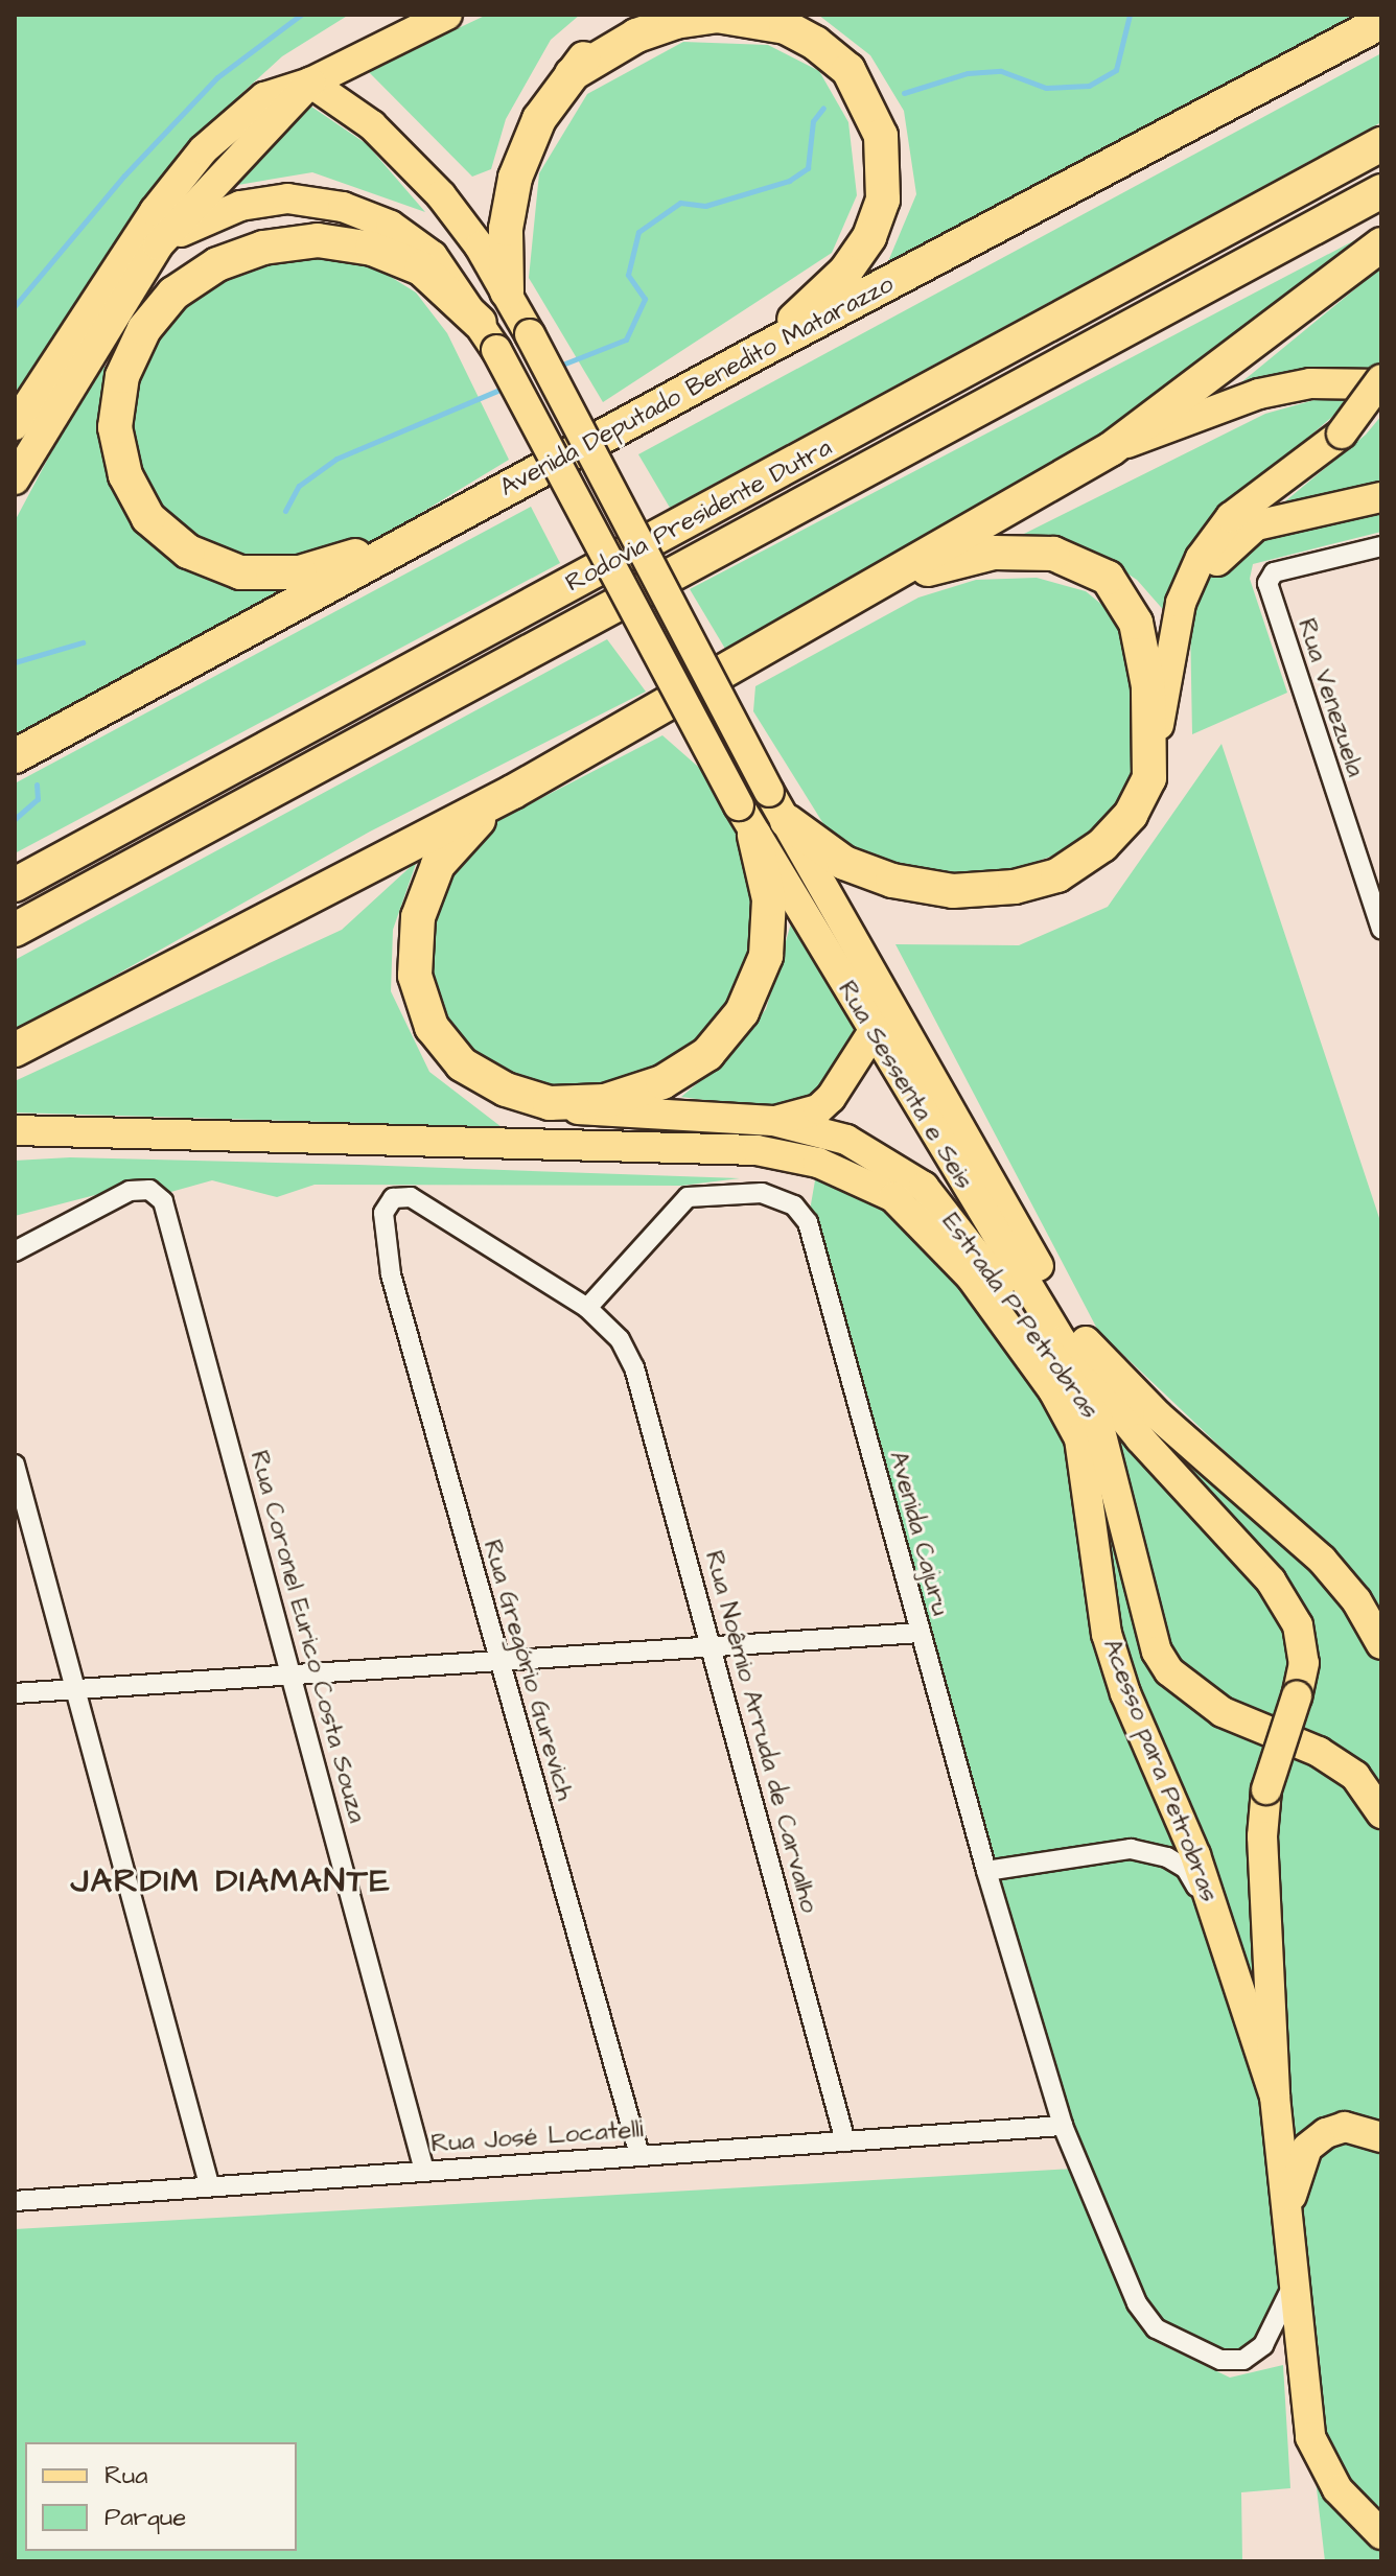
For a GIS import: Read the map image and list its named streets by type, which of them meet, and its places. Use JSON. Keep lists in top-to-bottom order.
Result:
{
  "streets": {
    "highway": ["Avenida Deputado Benedito Matarazzo", "Rodovia Presidente Dutra"],
    "main road": ["Rua Sessenta e Seis", "Estrada P Petrobras", "Acesso para Petrobras"],
    "street": [
      "Rua Venezuela",
      "Avenida Cajuru",
      "Rua Coronel Eurico Costa Souza",
      "Rua Gregório Gurevich",
      "Rua Noêmio Arruda de Carvalho",
      "Rua José Locatelli"
    ]
  },
  "crossings": [
    ["Rua Sessenta e Seis", "Acesso para Petrobras"],
    ["Avenida Cajuru", "Rua Gregório Gurevich"],
    ["Avenida Cajuru", "Rua Noêmio Arruda de Carvalho"],
    ["Avenida Cajuru", "Acesso para Petrobras"],
    ["Avenida Cajuru", "Rua José Locatelli"],
    ["Rua Coronel Eurico Costa Souza", "Rua José Locatelli"],
    ["Rua Gregório Gurevich", "Rua Noêmio Arruda de Carvalho"],
    ["Rua Gregório Gurevich", "Rua José Locatelli"],
    ["Rua Noêmio Arruda de Carvalho", "Rua José Locatelli"]
  ],
  "districts": ["JARDIM DIAMANTE"],
  "legend": ["Rua", "Parque"]
}
